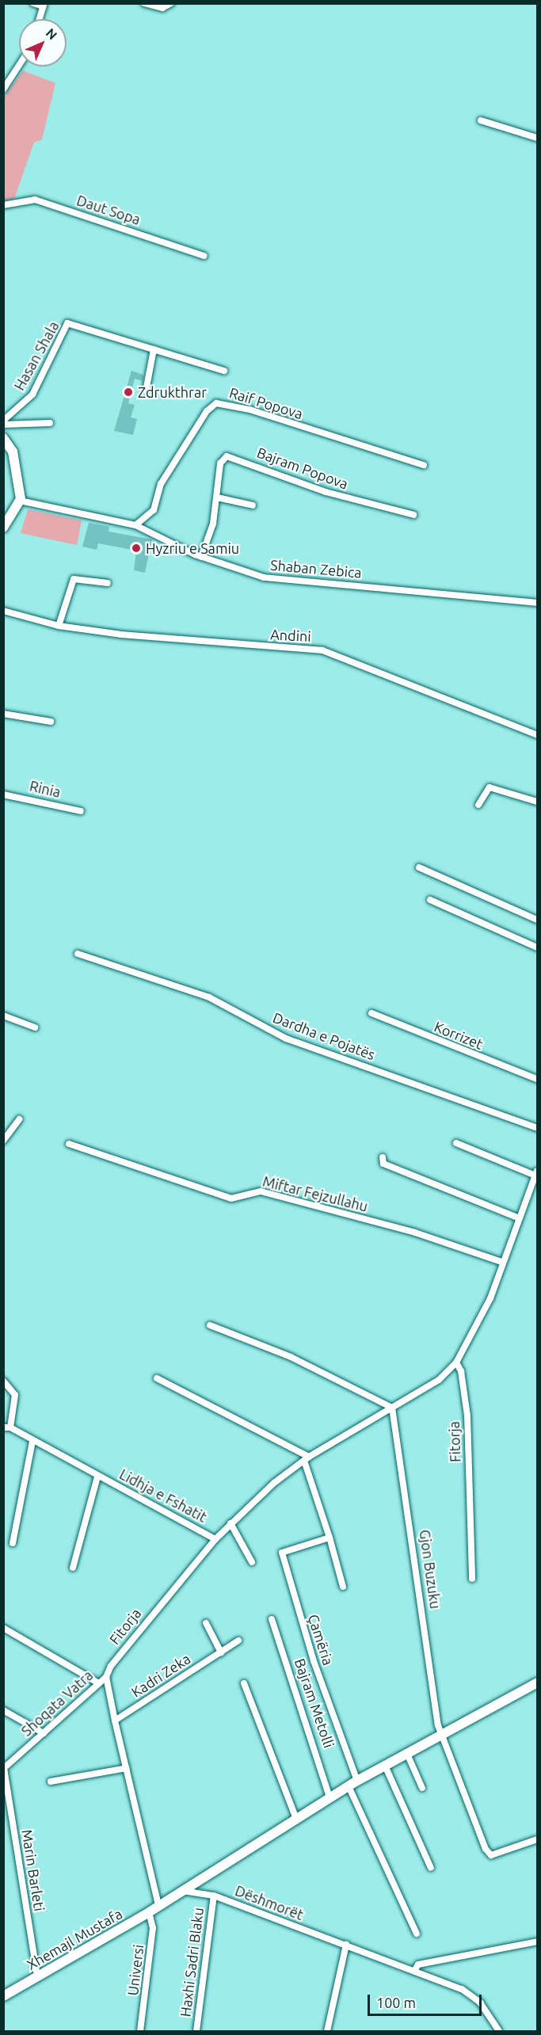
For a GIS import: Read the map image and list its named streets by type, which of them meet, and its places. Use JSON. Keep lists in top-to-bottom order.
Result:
{
  "streets": {
    "main road": ["Xhemajl Mustafa"],
    "street": [
      "Daut Sopa",
      "Hasan Shala",
      "Raif Popova",
      "Bajram Popova",
      "Shaban Zebica",
      "Andini",
      "Rinia",
      "Korrizet",
      "Dardha e Pojatës",
      "Miftar Fejzullahu",
      "Fitorja",
      "Lidhja e Fshatit",
      "Gjon Buzuku",
      "Çamëria",
      "Kadri Zeka",
      "Shoqata Vatra",
      "Bajram Metolli",
      "Marin Barleti",
      "Dëshmorët",
      "Haxhi Sadri Blaku",
      "Universi"
    ]
  },
  "crossings": [
    ["Raif Popova", "Shaban Zebica"],
    ["Bajram Popova", "Shaban Zebica"],
    ["Miftar Fejzullahu", "Fitorja"],
    ["Fitorja", "Lidhja e Fshatit"],
    ["Fitorja", "Gjon Buzuku"],
    ["Fitorja", "Shoqata Vatra"],
    ["Shoqata Vatra", "Marin Barleti"],
    ["Marin Barleti", "Xhemajl Mustafa"],
    ["Dëshmorët", "Haxhi Sadri Blaku"],
    ["Xhemajl Mustafa", "Universi"]
  ],
  "places": ["Zdrukthrar", "Hyzriu e Samiu"],
  "scale_bar": "100 m",
  "north": "top right"
}
